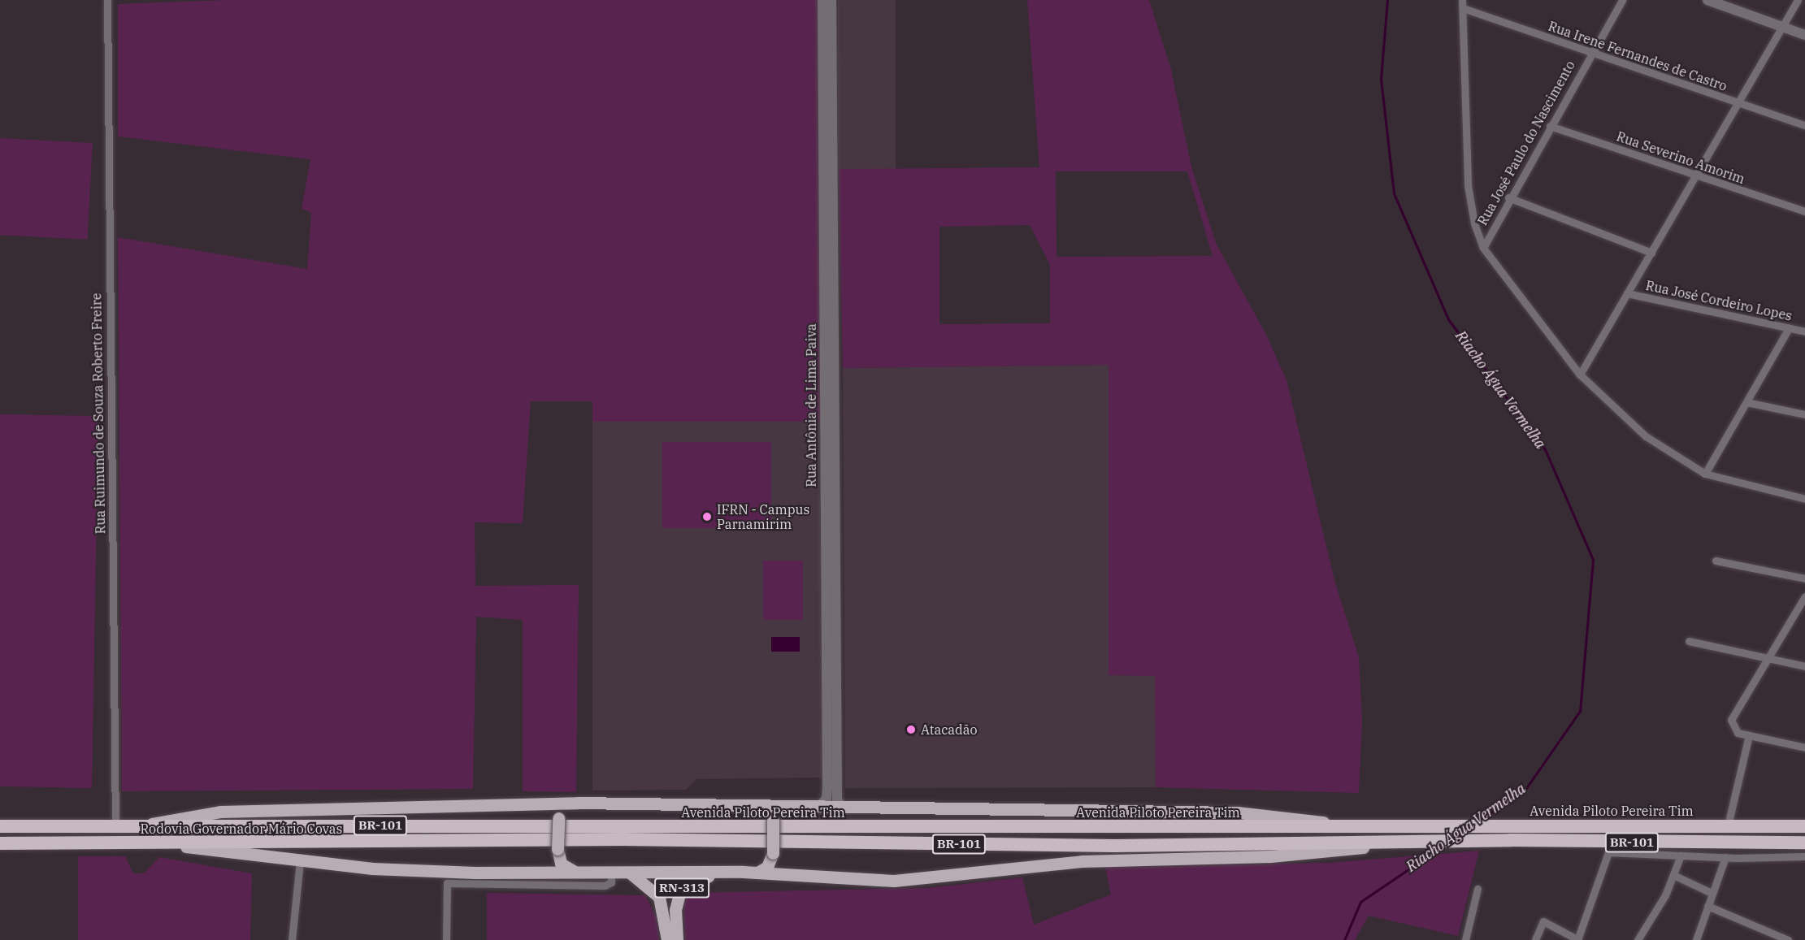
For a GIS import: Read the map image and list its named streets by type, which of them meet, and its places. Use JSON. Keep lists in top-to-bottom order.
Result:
{
  "streets": {
    "highway": ["Avenida Piloto Pereira Tim", "BR-101", "Rodovia Governador Mário Covas"],
    "main road": ["RN-313"],
    "street": [
      "Rua Irene Fernandes de Castro",
      "Rua José Paulo do Nascimento",
      "Rua Severino Amorim",
      "Rua José Cordeiro Lopes",
      "Rua Antônia de Lima Paiva",
      "Rua Ruimundo de Souza Roberto Freire"
    ]
  },
  "crossings": [
    ["Rua Irene Fernandes de Castro", "Rua José Paulo do Nascimento"],
    ["Rua José Paulo do Nascimento", "Rua Severino Amorim"],
    ["Rua Ruimundo de Souza Roberto Freire", "Rodovia Governador Mário Covas"],
    ["Avenida Piloto Pereira Tim", "Rodovia Governador Mário Covas"]
  ],
  "water": ["Riacho Água Vermelha"],
  "places": ["IFRN - Campus Parnamirim", "Atacadão"]
}
